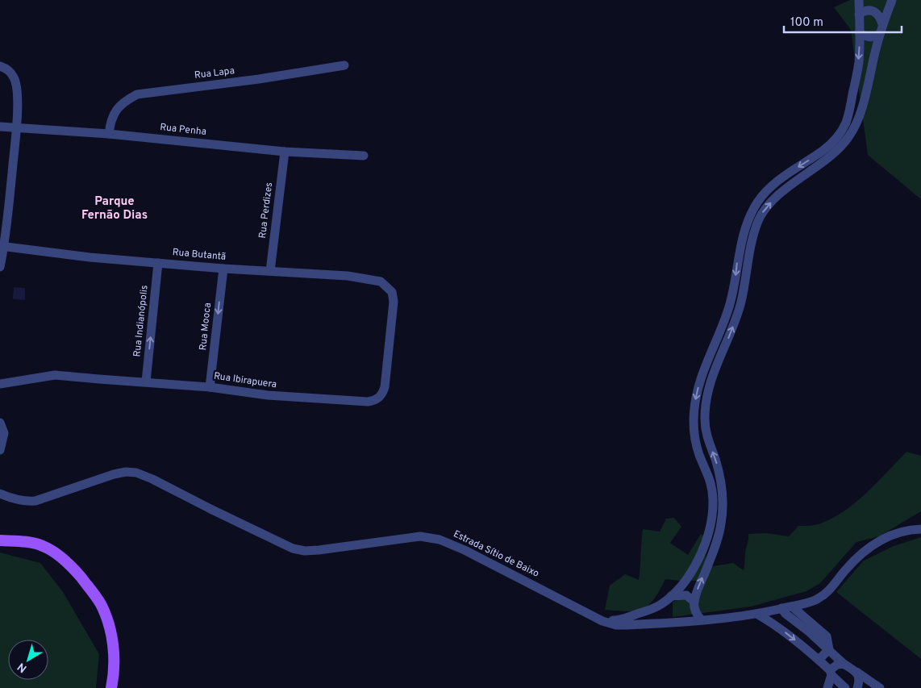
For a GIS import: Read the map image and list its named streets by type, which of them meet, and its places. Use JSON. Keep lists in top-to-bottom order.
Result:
{
  "streets": {
    "street": [
      "Rua Lapa",
      "Rua Penha",
      "Rua Perdizes",
      "Rua Butantã",
      "Rua Indianópolis",
      "Rua Mooca",
      "Rua Ibirapuera",
      "Estrada Sítio de Baixo"
    ]
  },
  "crossings": [
    ["Rua Lapa", "Rua Penha"],
    ["Rua Penha", "Rua Perdizes"],
    ["Rua Perdizes", "Rua Butantã"],
    ["Rua Butantã", "Rua Indianópolis"],
    ["Rua Butantã", "Rua Mooca"],
    ["Rua Butantã", "Rua Ibirapuera"],
    ["Rua Indianópolis", "Rua Ibirapuera"],
    ["Rua Mooca", "Rua Ibirapuera"]
  ],
  "one_way": ["Rua Indianópolis", "Rua Mooca"],
  "districts": ["Parque Fernão Dias"],
  "scale_bar": "100 m",
  "north": "bottom left"
}
